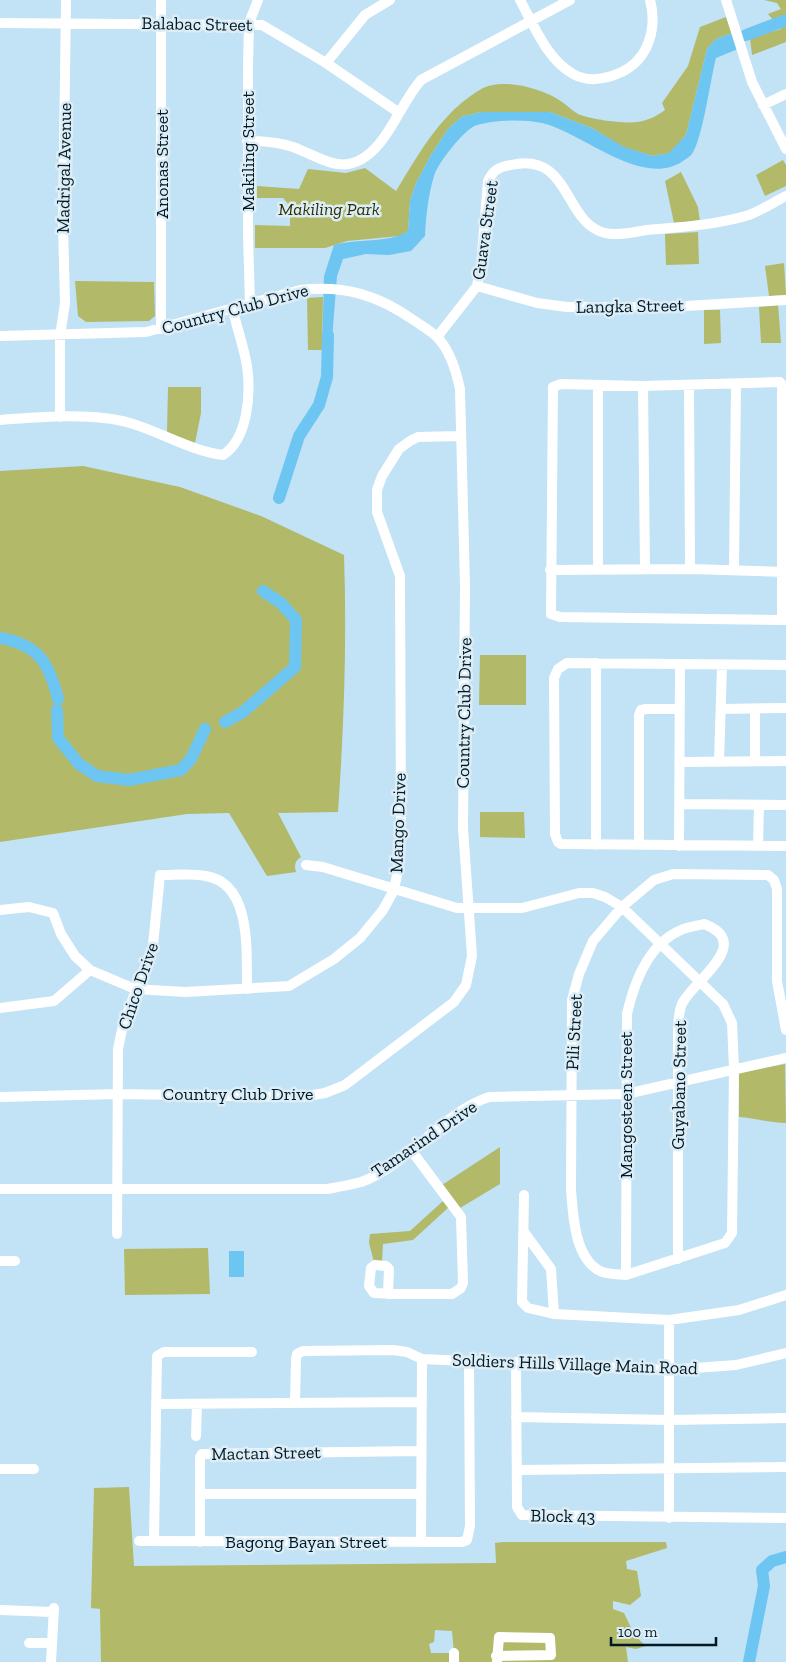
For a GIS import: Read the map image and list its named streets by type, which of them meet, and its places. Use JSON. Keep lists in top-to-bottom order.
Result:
{
  "streets": {
    "street": [
      "Balabac Street",
      "Makiling Street",
      "Anonas Street",
      "Madrigal Avenue",
      "Guava Street",
      "Langka Street",
      "Country Club Drive",
      "Mango Drive",
      "Chico Drive",
      "Pili Street",
      "Guyabano Street",
      "Mangosteen Street",
      "Tamarind Drive",
      "Soldiers Hills Village Main Road",
      "Mactan Street",
      "Block 43",
      "Bagong Bayan Street"
    ]
  },
  "crossings": [
    ["Balabac Street", "Makiling Street"],
    ["Balabac Street", "Anonas Street"],
    ["Balabac Street", "Madrigal Avenue"],
    ["Makiling Street", "Country Club Drive"],
    ["Anonas Street", "Country Club Drive"],
    ["Madrigal Avenue", "Country Club Drive"],
    ["Guava Street", "Langka Street"],
    ["Guava Street", "Country Club Drive"],
    ["Country Club Drive", "Mango Drive"],
    ["Country Club Drive", "Chico Drive"],
    ["Mango Drive", "Chico Drive"],
    ["Chico Drive", "Tamarind Drive"],
    ["Pili Street", "Guyabano Street"],
    ["Pili Street", "Mangosteen Street"],
    ["Pili Street", "Tamarind Drive"],
    ["Guyabano Street", "Mangosteen Street"],
    ["Guyabano Street", "Tamarind Drive"],
    ["Mangosteen Street", "Tamarind Drive"],
    ["Soldiers Hills Village Main Road", "Block 43"],
    ["Soldiers Hills Village Main Road", "Bagong Bayan Street"],
    ["Mactan Street", "Bagong Bayan Street"]
  ],
  "parks": ["Makiling Park"],
  "scale_bar": "100 m"
}
